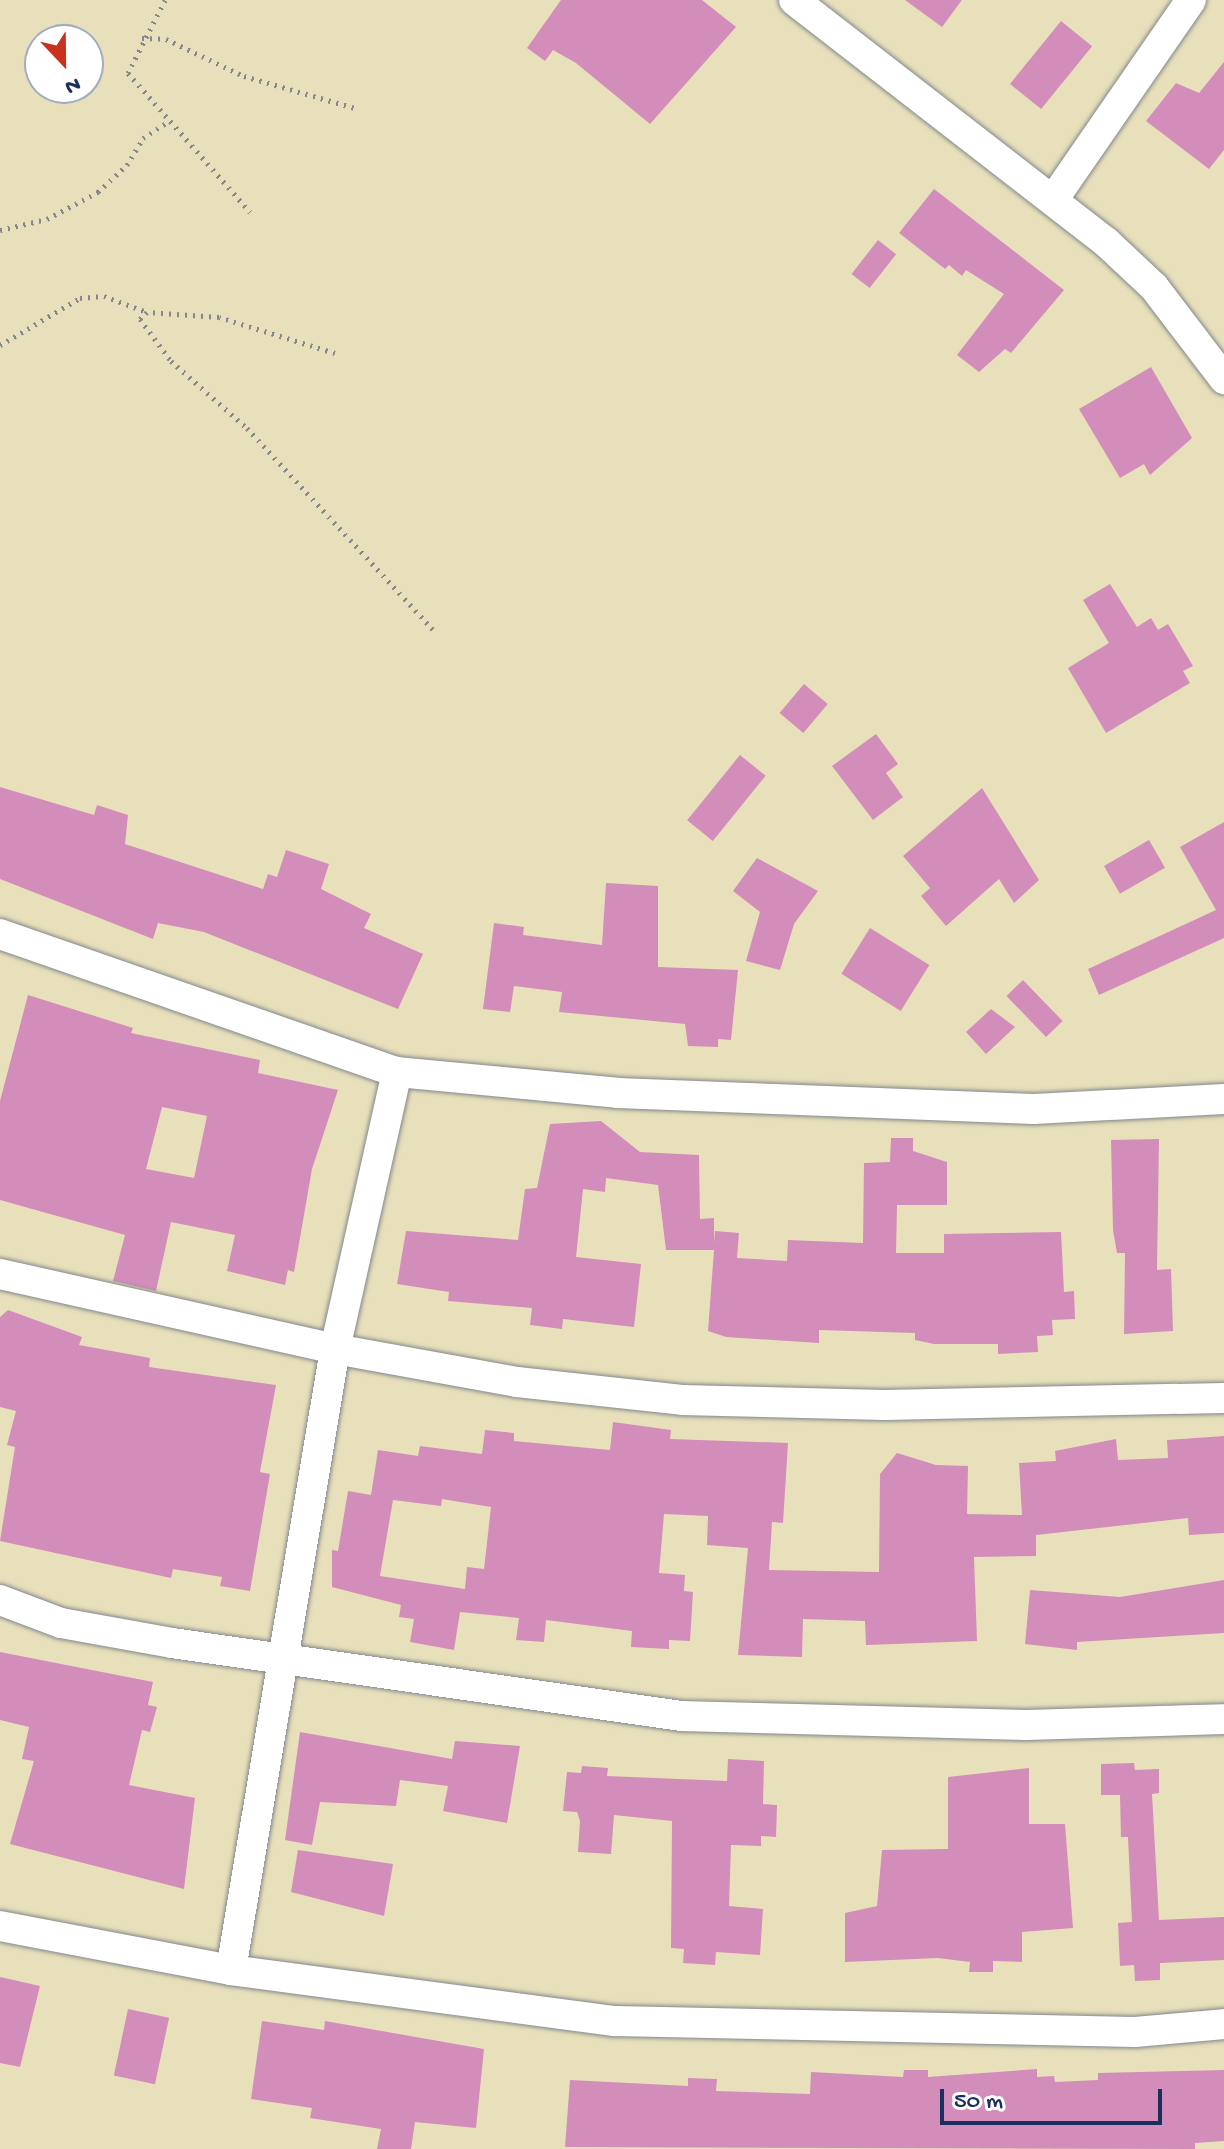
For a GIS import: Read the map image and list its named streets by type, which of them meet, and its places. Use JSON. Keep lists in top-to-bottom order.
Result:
{
  "scale_bar": "50 m",
  "north": "bottom"
}
